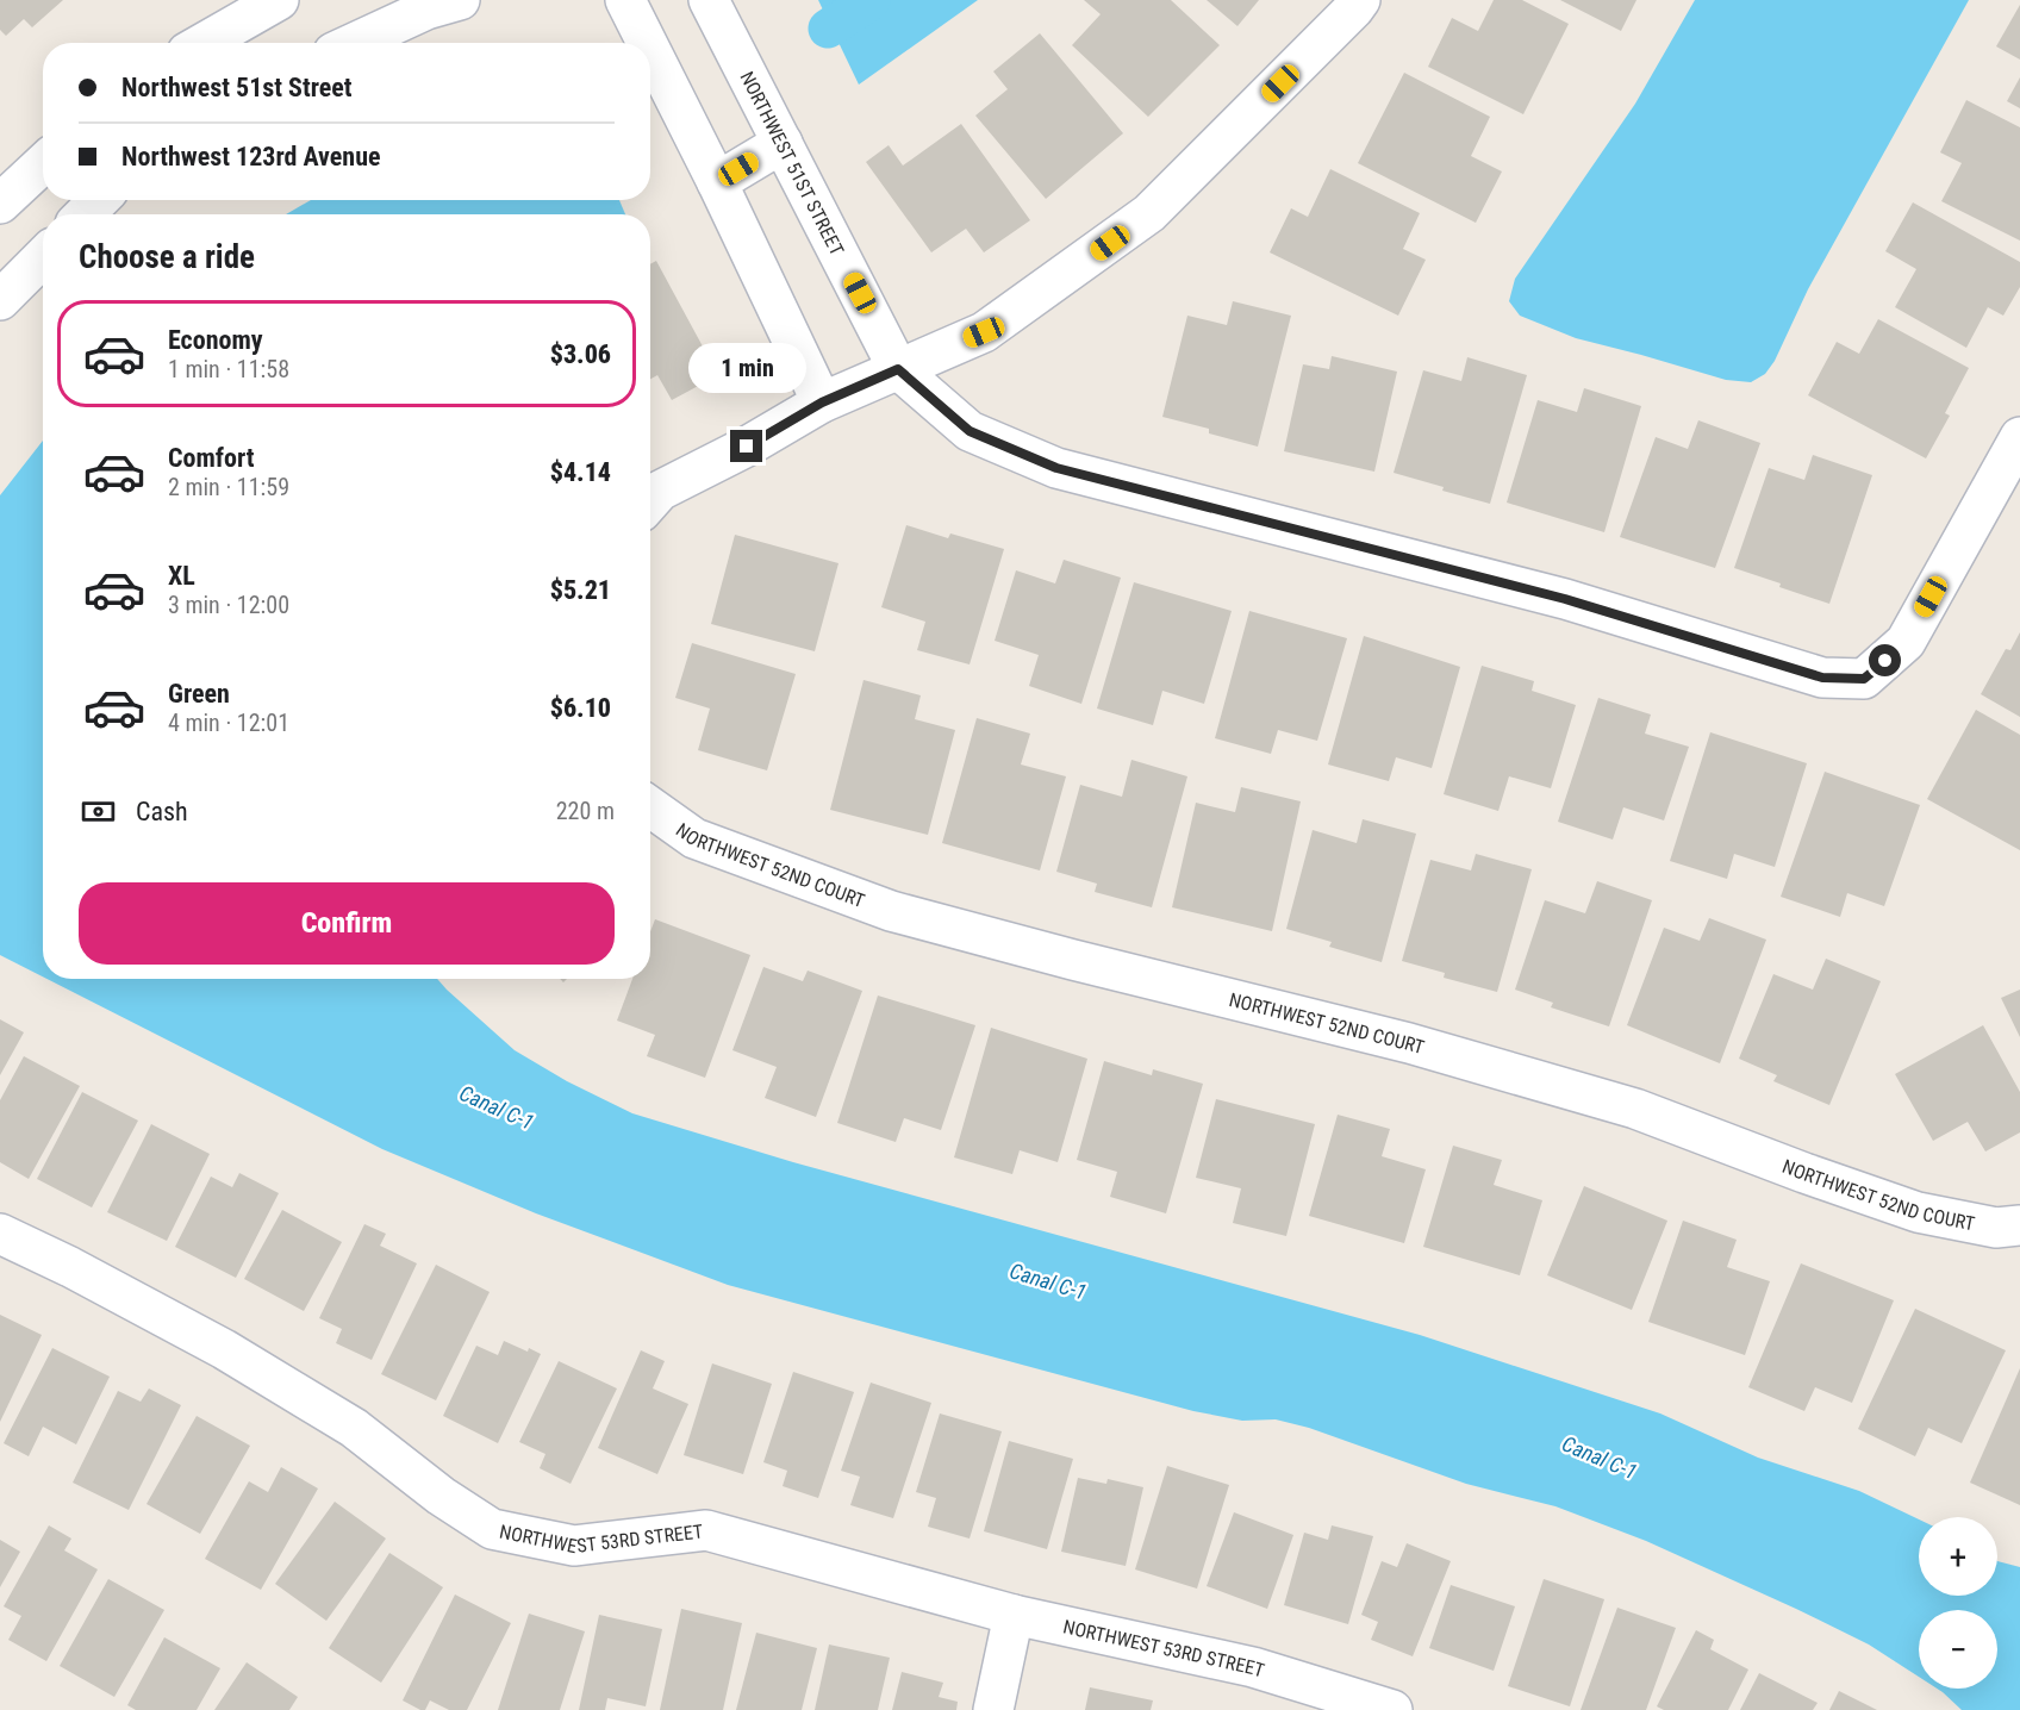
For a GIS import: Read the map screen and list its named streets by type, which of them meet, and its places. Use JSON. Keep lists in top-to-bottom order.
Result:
{
  "streets": {
    "street": ["NORTHWEST 51ST STREET", "NORTHWEST 52ND COURT", "NORTHWEST 53RD STREET"]
  },
  "water": ["Canal C-1"],
  "page": {
    "banner": ["Northwest 51st Street", "Northwest 123rd Avenue"],
    "heading": "Choose a ride",
    "list": [
      {
        "name": "Economy",
        "note": "1 min · 11:58",
        "value": "$3.06"
      },
      {
        "name": "Comfort",
        "note": "2 min · 11:59",
        "value": "$4.14"
      },
      {
        "name": "XL",
        "note": "3 min · 12:00",
        "value": "$5.21"
      },
      {
        "name": "Green",
        "note": "4 min · 12:01",
        "value": "$6.10"
      }
    ],
    "bubble": "1 min",
    "pay": ["Cash", "220 m"],
    "buttons": "Confirm",
    "map_buttons": ["+", "−"]
  }
}
